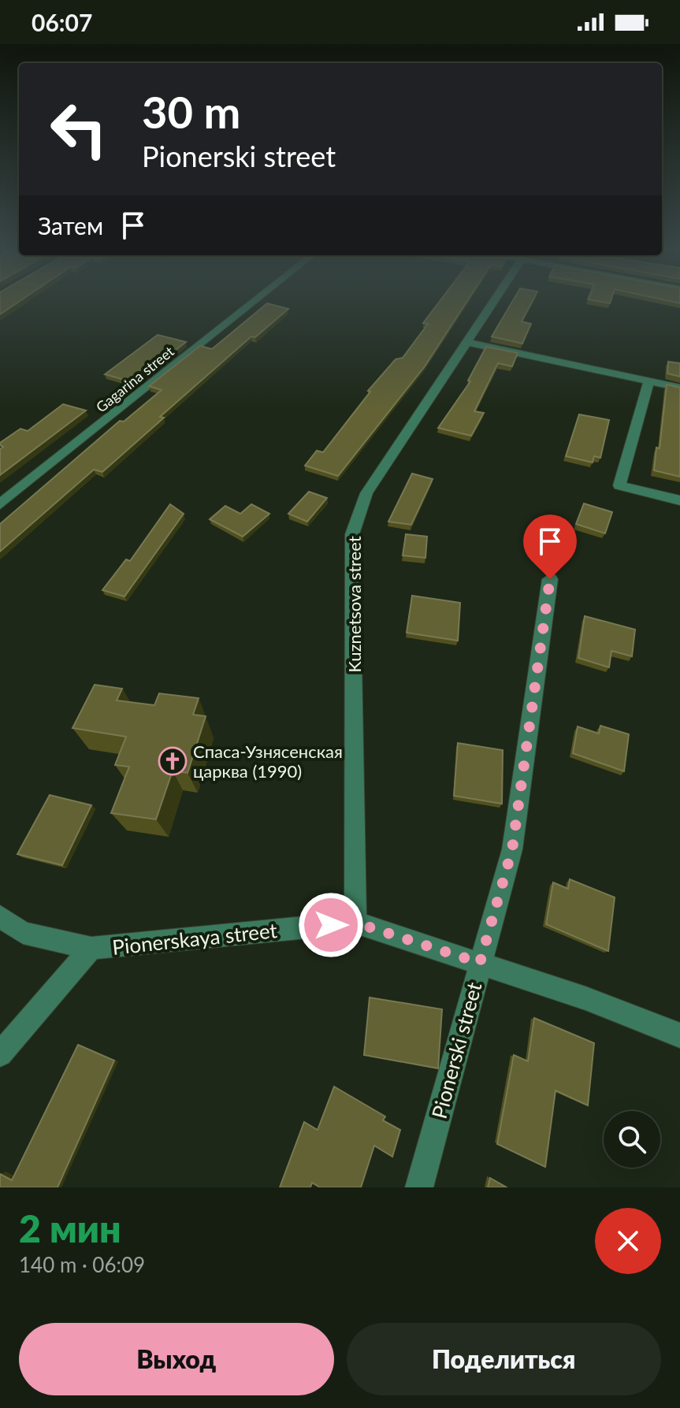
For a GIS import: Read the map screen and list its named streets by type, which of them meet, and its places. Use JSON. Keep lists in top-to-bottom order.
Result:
{
  "streets": {
    "street": [
      "Gagarina street",
      "Kuznetsova street",
      "Pionerskaya street",
      "Pionerski street"
    ]
  },
  "crossings": [
    ["Kuznetsova street", "Pionerskaya street"],
    ["Pionerskaya street", "Pionerski street"]
  ],
  "places": {
    "church": ["Спаса-Узнясенская царква (1990)"]
  },
  "page": {
    "status": "06:07",
    "turn": ["30 m", "Pionerski street"],
    "then": "Затем",
    "heading": ["2 мин", "140 m · 06:09"],
    "buttons": ["Выход", "Поделиться"]
  }
}
